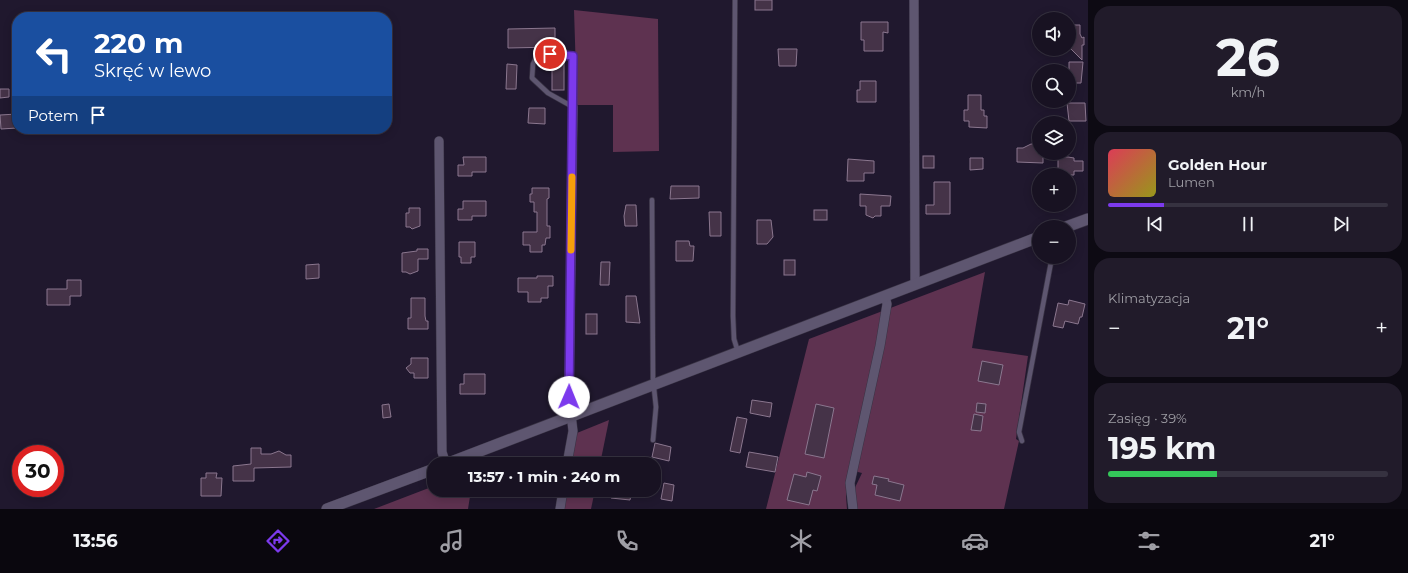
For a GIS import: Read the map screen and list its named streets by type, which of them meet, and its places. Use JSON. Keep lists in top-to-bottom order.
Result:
{
  "page": {
    "tile": [
      ["26", "km/h"],
      "Klimatyzacja",
      ["Zasięg · 39%", "195 km"]
    ],
    "map_buttons": ["+", "−"],
    "turn": ["220 m", "Skręć w lewo"],
    "then": "Potem",
    "song": ["Golden Hour", "Lumen"],
    "heat": ["−", "21°", "+"],
    "limit": "30",
    "trip": "13:57 · 1 min · 240 m",
    "tabs": ["13:56", "21°"]
  }
}
